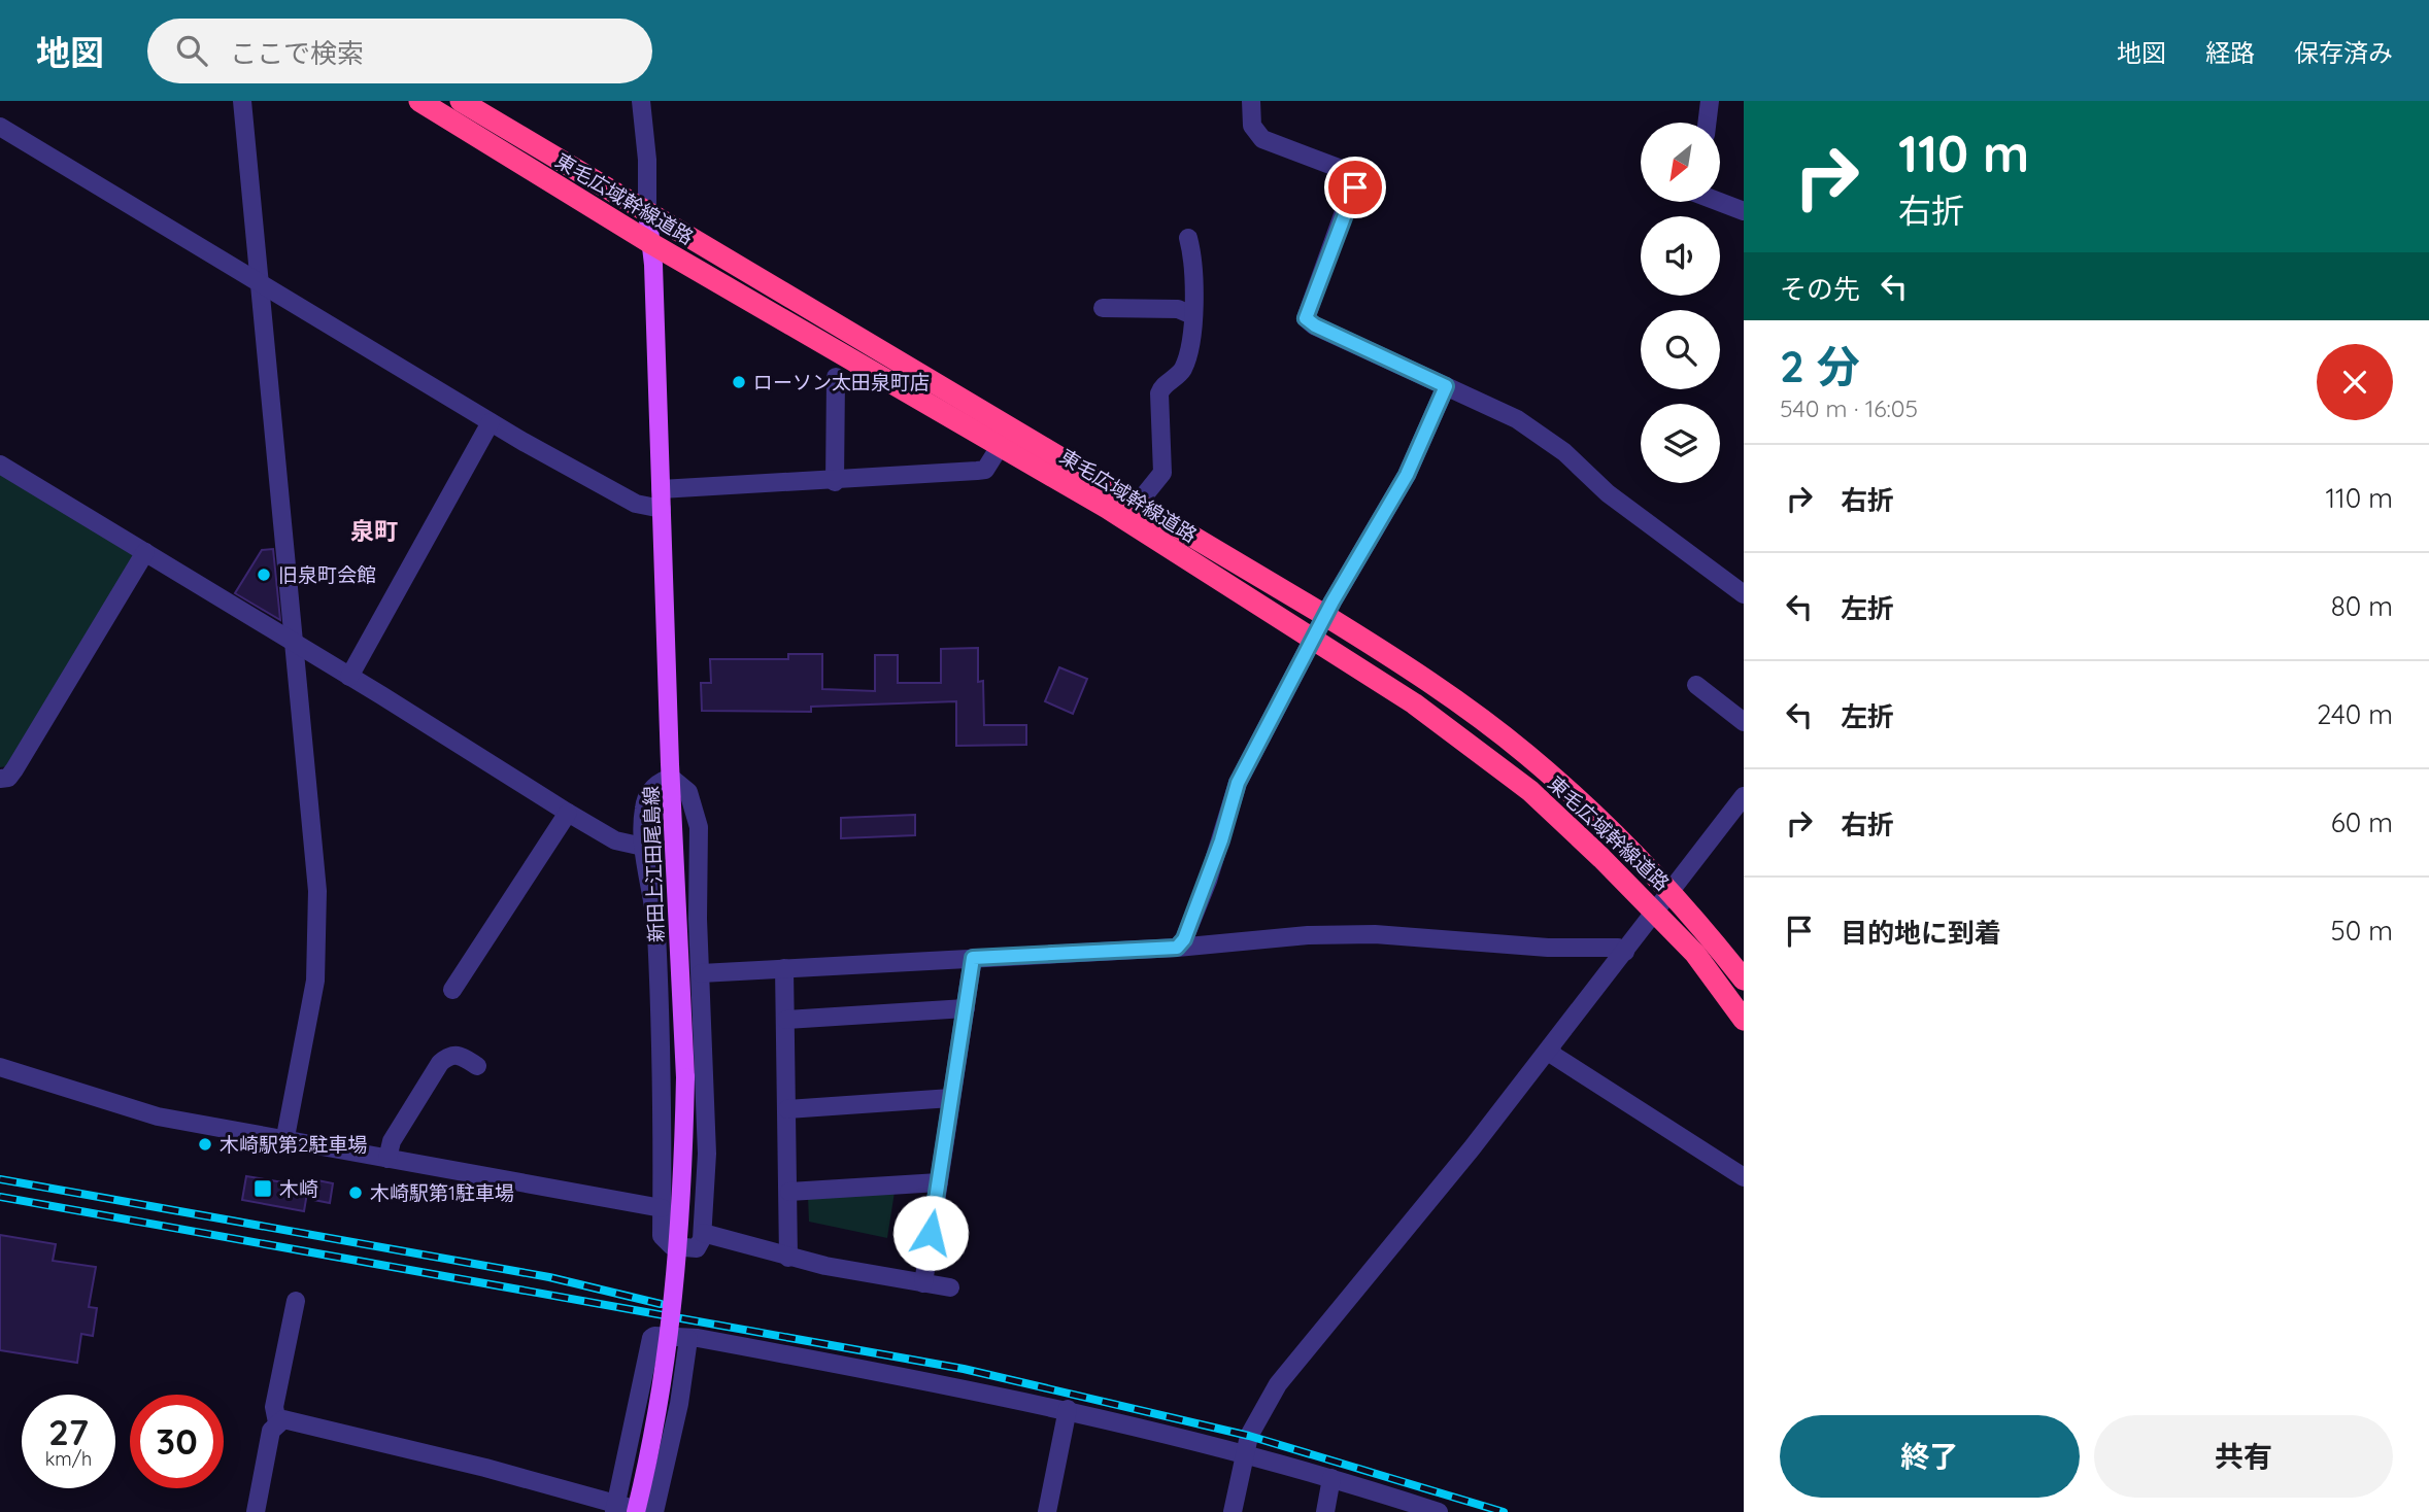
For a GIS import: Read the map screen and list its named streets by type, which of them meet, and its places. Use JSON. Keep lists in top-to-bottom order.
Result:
{
  "streets": {
    "highway": ["東毛広域幹線道路"],
    "main road": ["新田上江田尾島線"]
  },
  "crossings": [
    ["東毛広域幹線道路", "新田上江田尾島線"]
  ],
  "districts": ["泉町"],
  "places": {
    "other": [
      "ローソン太田泉町店",
      "旧泉町会館",
      "木崎駅第2駐車場",
      "木崎駅第1駐車場"
    ],
    "transit": ["木崎"]
  },
  "north": "bottom left",
  "page": {
    "header": "地図",
    "search": "ここで検索",
    "nav": ["地図", "経路", "保存済み"],
    "turn": ["110 m", "右折"],
    "then": "その先",
    "heading": ["2 分", "540 m · 16:05"],
    "list": [
      {
        "name": "右折",
        "value": "110 m"
      },
      {
        "name": "左折",
        "value": "80 m"
      },
      {
        "name": "左折",
        "value": "240 m"
      },
      {
        "name": "右折",
        "value": "60 m"
      },
      {
        "name": "目的地に到着",
        "value": "50 m"
      }
    ],
    "speed": "27 km/h",
    "limit": "30",
    "buttons": ["終了", "共有"]
  }
}
